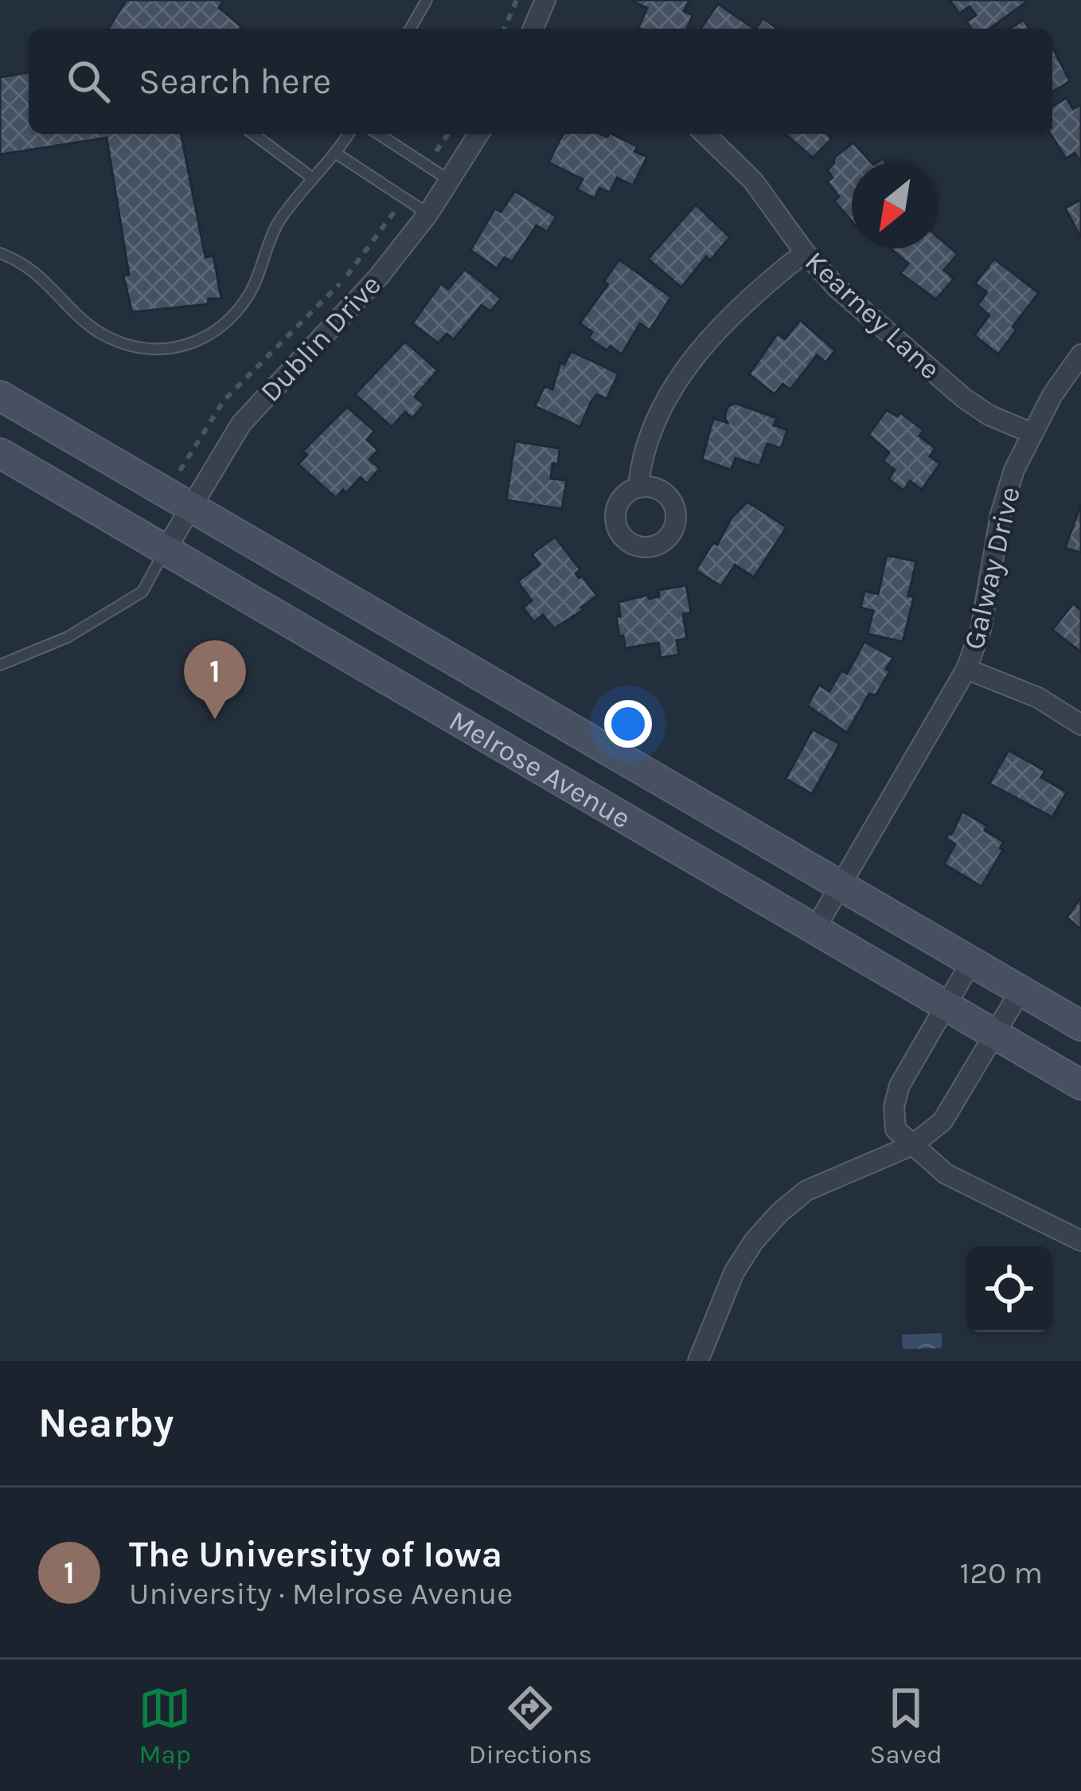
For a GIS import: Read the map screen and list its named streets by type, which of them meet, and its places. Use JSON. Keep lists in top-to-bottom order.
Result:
{
  "streets": {
    "main road": ["Melrose Avenue"],
    "street": ["Kearney Lane", "Dublin Drive", "Galway Drive"]
  },
  "crossings": [
    ["Kearney Lane", "Galway Drive"],
    ["Dublin Drive", "Melrose Avenue"],
    ["Galway Drive", "Melrose Avenue"]
  ],
  "north": "bottom left",
  "page": {
    "search": "Search here",
    "pins": "1",
    "heading": "Nearby",
    "list": [
      {
        "mark": "1",
        "name": "The University of Iowa",
        "note": "University · Melrose Avenue",
        "value": "120 m"
      }
    ],
    "nav": ["Map", "Directions", "Saved"]
  }
}
